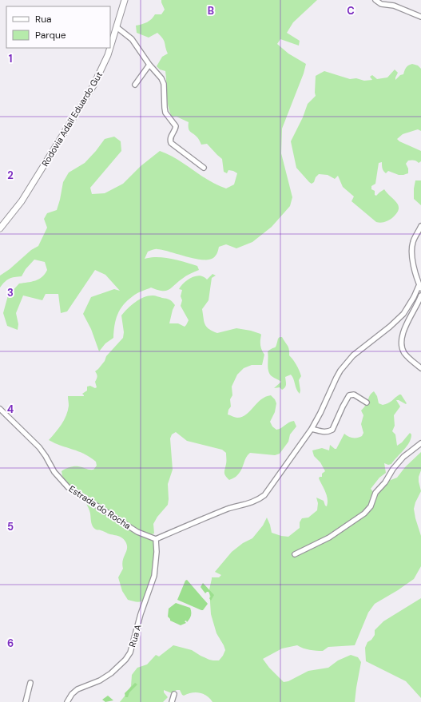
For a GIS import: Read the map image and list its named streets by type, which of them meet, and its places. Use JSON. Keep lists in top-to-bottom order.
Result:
{
  "streets": {
    "main road": ["Rodovia Adail Eduardo Gut"],
    "street": ["Estrada do Rocha", "Rua A"]
  },
  "crossings": [
    ["Estrada do Rocha", "Rua A"]
  ],
  "legend": ["Rua", "Parque"],
  "grid": {
    "columns": ["B", "C"],
    "rows": [
      "1",
      "2",
      "3",
      "4",
      "5",
      "6"
    ]
  }
}
